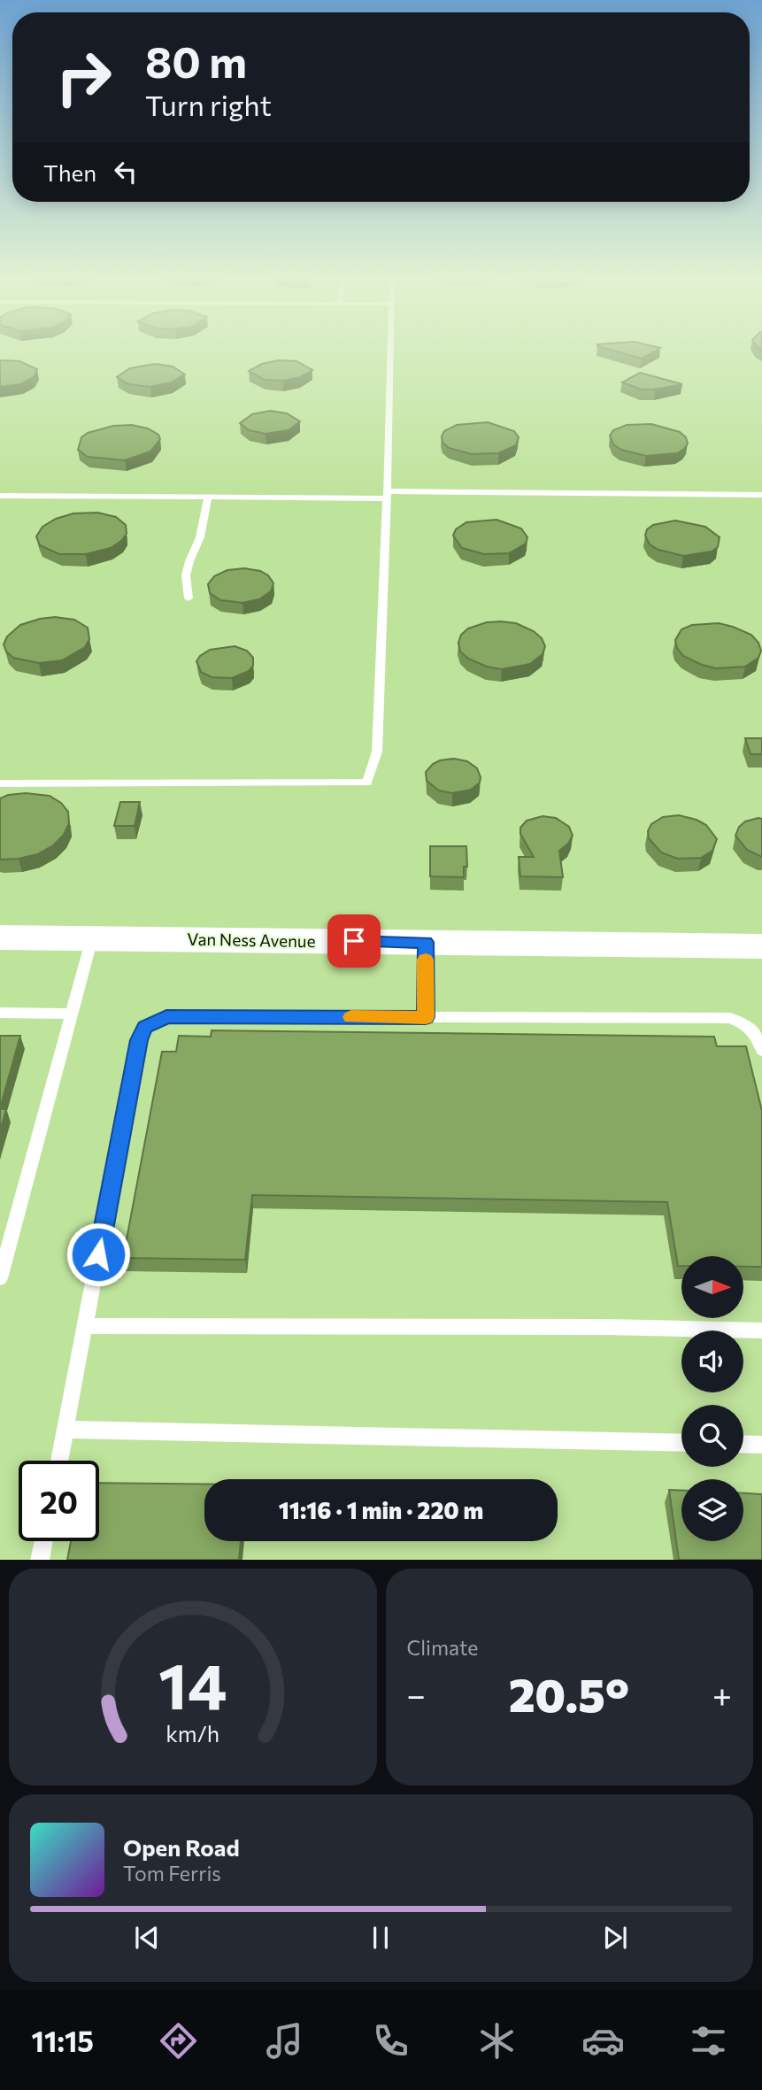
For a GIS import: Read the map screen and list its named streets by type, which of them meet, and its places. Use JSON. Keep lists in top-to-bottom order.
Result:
{
  "streets": {
    "main road": ["Van Ness Avenue"]
  },
  "north": "right",
  "page": {
    "turn": ["80 m", "Turn right"],
    "then": "Then",
    "limit": "20",
    "trip": "11:16 · 1 min · 220 m",
    "tile": "Climate",
    "heat": ["−", "20.5°", "+"],
    "song": ["Open Road", "Tom Ferris"],
    "tabs": "11:15",
    "gauge": ["14", "km/h"]
  }
}
